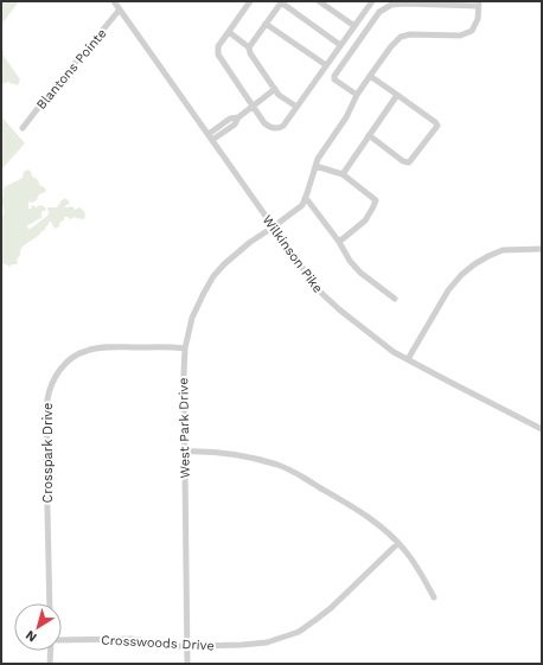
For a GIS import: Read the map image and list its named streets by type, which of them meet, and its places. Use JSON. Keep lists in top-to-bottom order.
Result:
{
  "streets": {
    "street": [
      "Blantons Pointe",
      "Wilkinson Pike",
      "West Park Drive",
      "Crosspark Drive",
      "Crosswoods Drive"
    ]
  },
  "crossings": [
    ["Blantons Pointe", "Wilkinson Pike"],
    ["Wilkinson Pike", "West Park Drive"],
    ["West Park Drive", "Crosspark Drive"],
    ["West Park Drive", "Crosswoods Drive"]
  ],
  "north": "bottom left"
}
